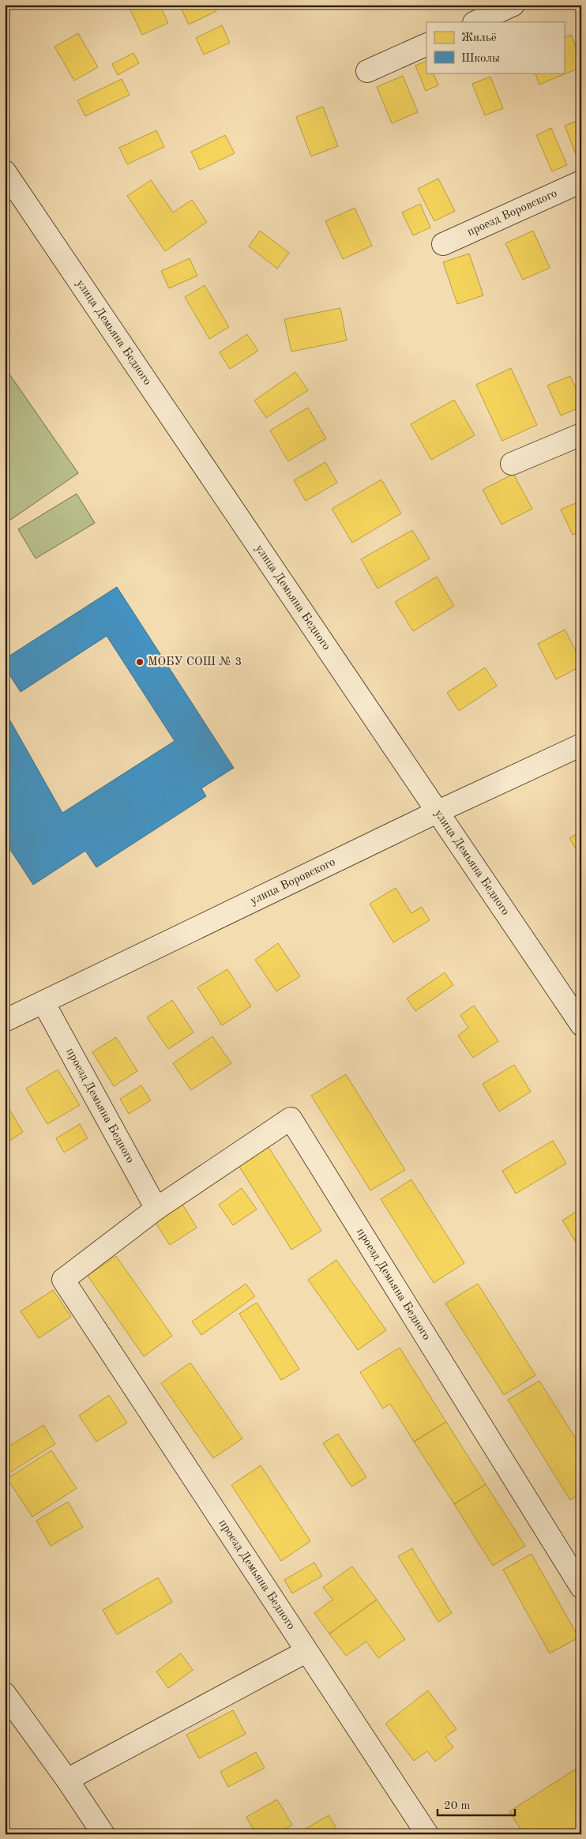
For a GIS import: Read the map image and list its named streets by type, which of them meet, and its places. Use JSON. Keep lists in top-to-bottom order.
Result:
{
  "streets": {
    "street": [
      "проезд Воровского",
      "улица Демьяна Бедного",
      "улица Воровского",
      "проезд Демьяна Бедного"
    ]
  },
  "crossings": [
    ["улица Демьяна Бедного", "улица Воровского"],
    ["улица Воровского", "проезд Демьяна Бедного"]
  ],
  "places": ["МОБУ СОШ № 3"],
  "legend": ["Жильё", "Школы"],
  "scale_bar": "20 m"
}
